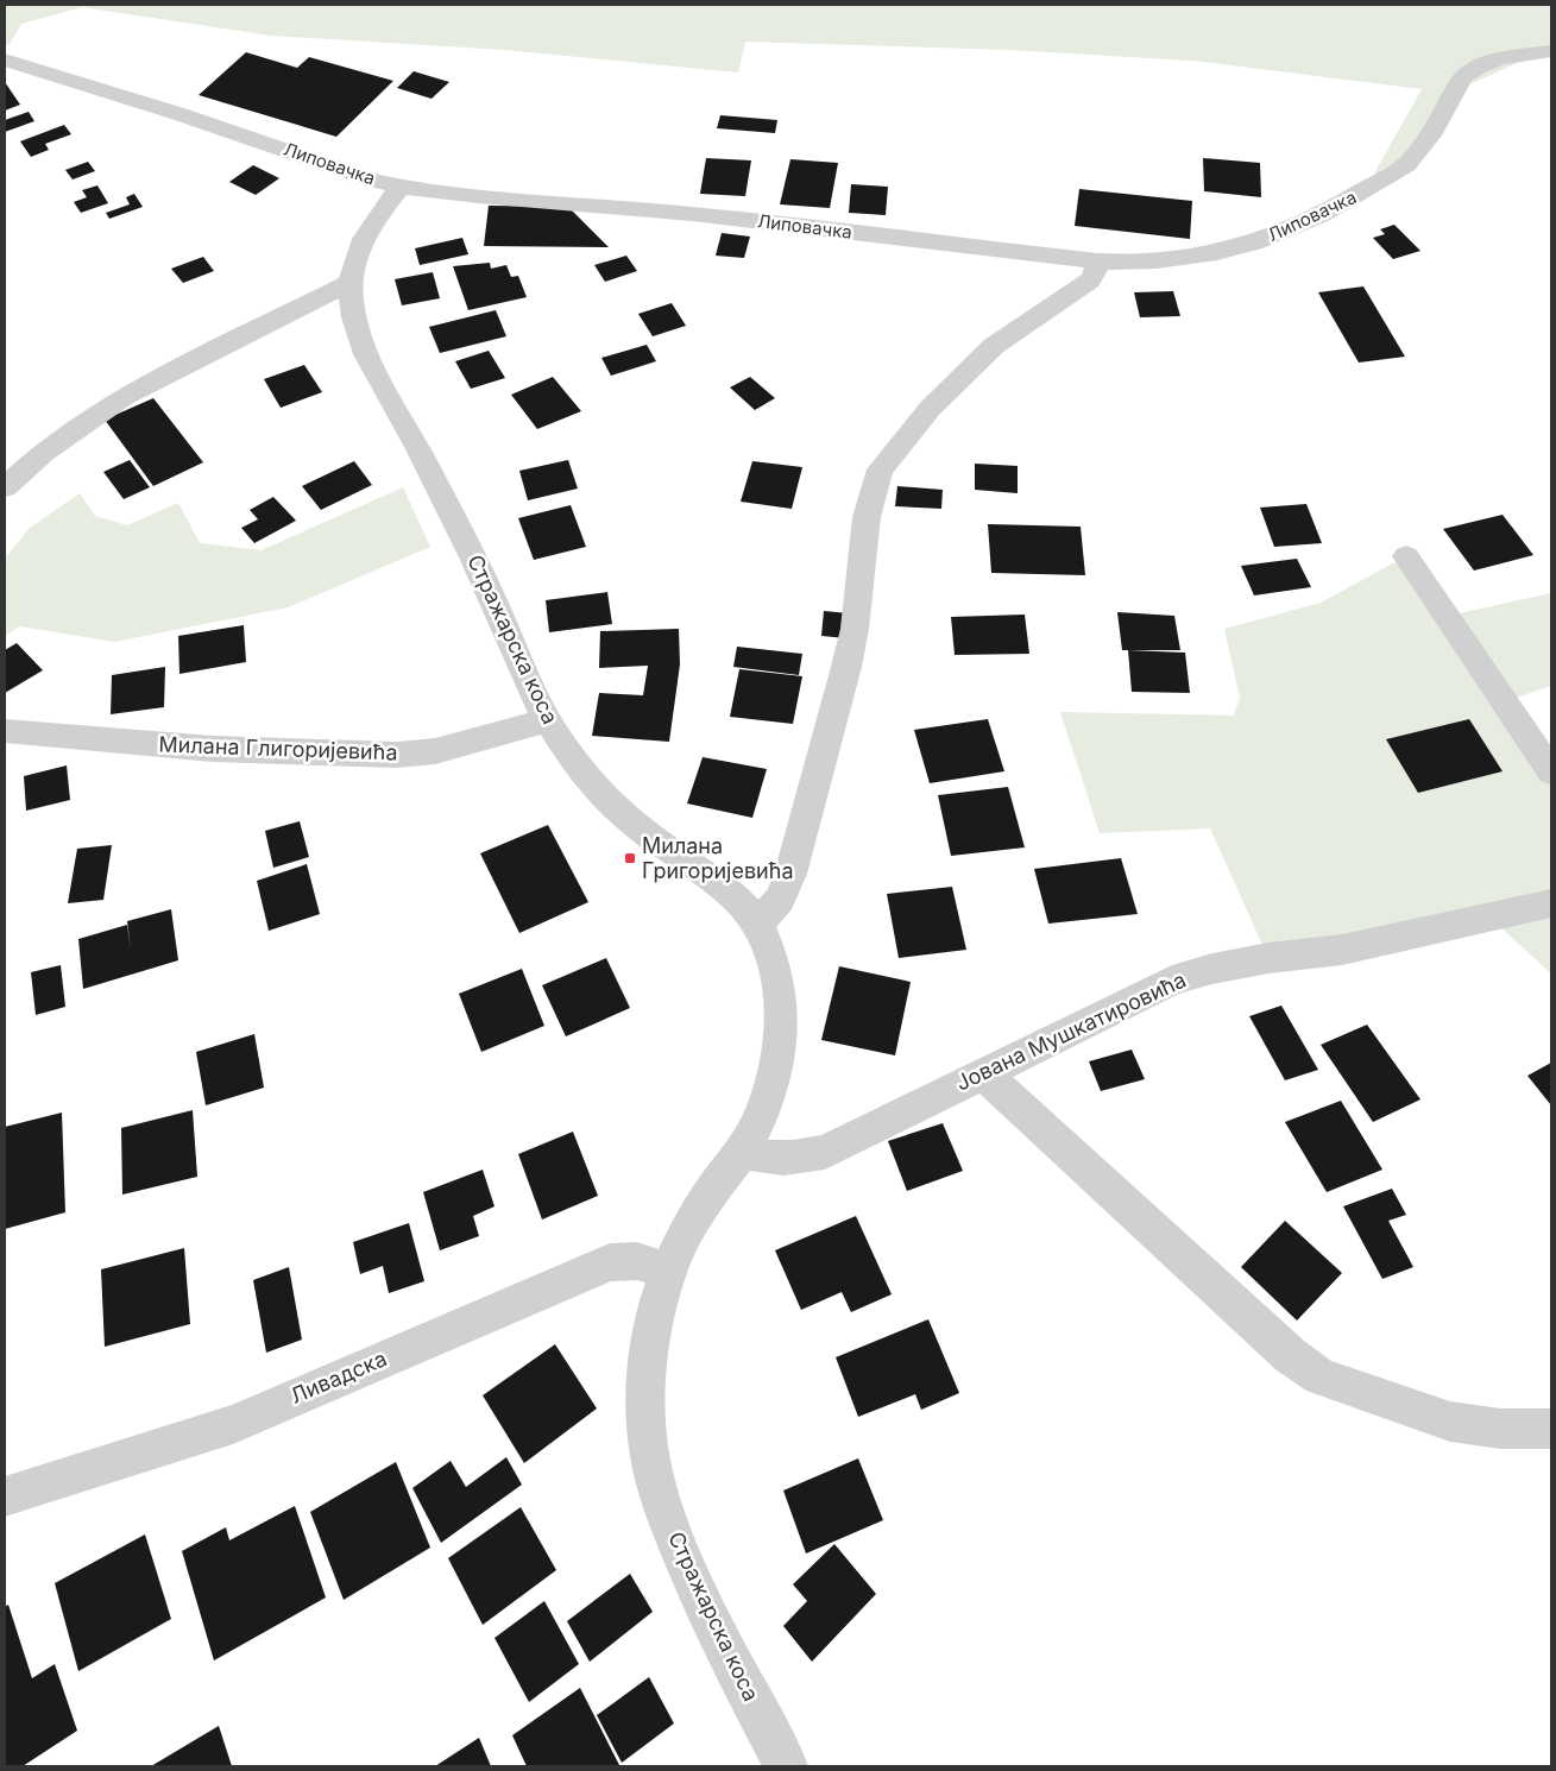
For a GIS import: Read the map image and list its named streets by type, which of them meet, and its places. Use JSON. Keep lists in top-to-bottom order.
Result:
{
  "streets": {
    "street": [
      "Липовачка",
      "Стражарска коса",
      "Милана Глигоријевића",
      "Јована Мушкатировића",
      "Ливадска"
    ]
  },
  "crossings": [
    ["Липовачка", "Стражарска коса"],
    ["Стражарска коса", "Милана Глигоријевића"],
    ["Стражарска коса", "Јована Мушкатировића"],
    ["Стражарска коса", "Ливадска"]
  ],
  "places": {
    "transit": ["Милана Григоријевића"]
  }
}
